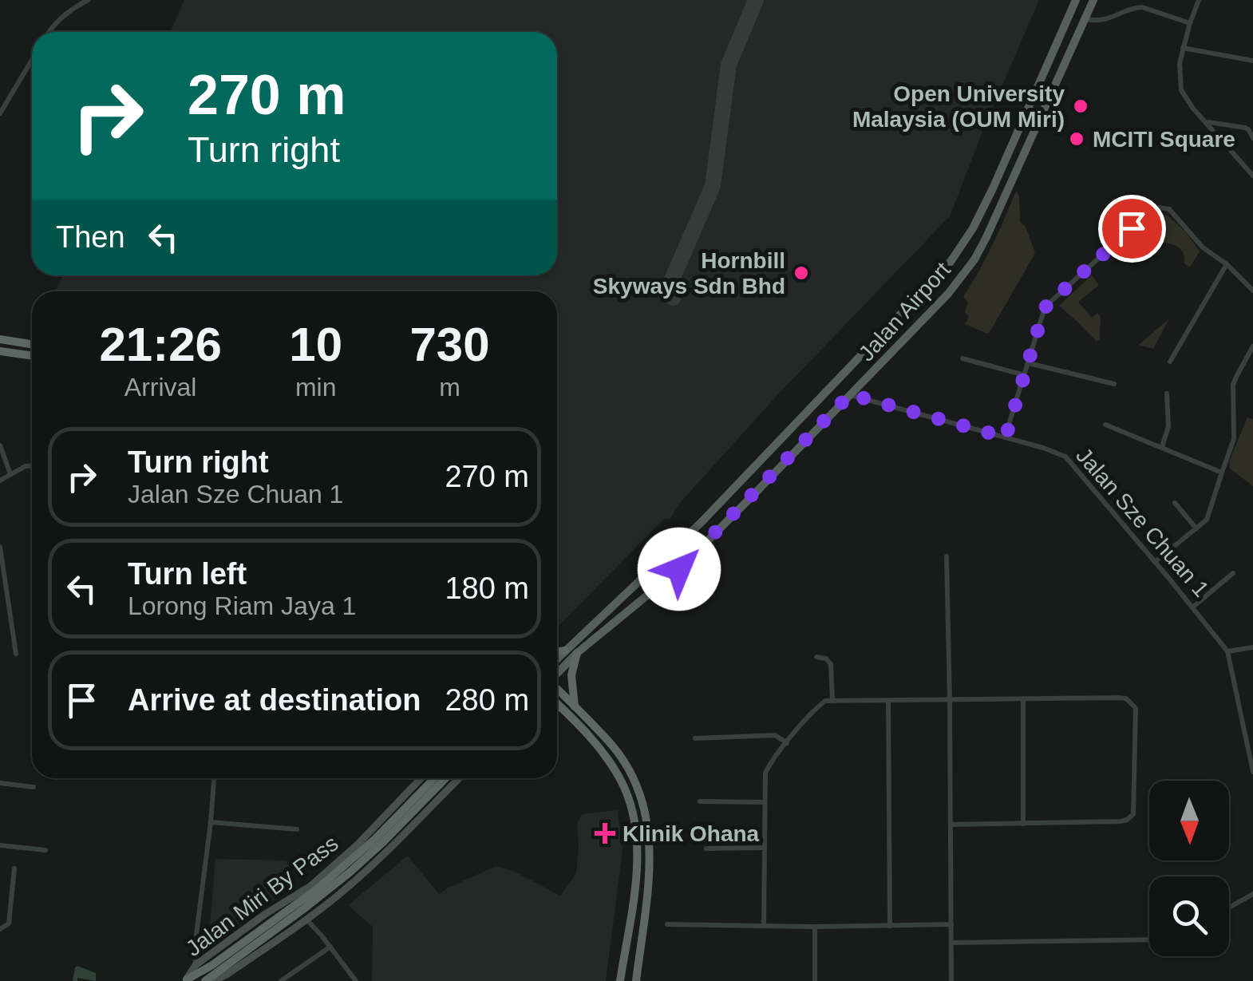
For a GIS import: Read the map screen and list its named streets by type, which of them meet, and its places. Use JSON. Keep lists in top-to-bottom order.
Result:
{
  "streets": {
    "main road": ["Jalan Airport", "Jalan Miri By Pass"],
    "street": ["Jalan Sze Chuan 1"]
  },
  "crossings": [
    ["Jalan Airport", "Jalan Sze Chuan 1"]
  ],
  "places": {
    "other": ["Open University Malaysia (OUM Miri)", "MCITI Square", "Hornbill Skyways Sdn Bhd"],
    "health": ["Klinik Ohana"]
  },
  "north": "bottom",
  "page": {
    "turn": ["270 m", "Turn right"],
    "then": "Then",
    "eta": [
      "21:26",
      "Arrival",
      "10",
      "min",
      "730",
      "m"
    ],
    "list": [
      {
        "name": "Turn right",
        "note": "Jalan Sze Chuan 1",
        "value": "270 m"
      },
      {
        "name": "Turn left",
        "note": "Lorong Riam Jaya 1",
        "value": "180 m"
      },
      {
        "name": "Arrive at destination",
        "value": "280 m"
      }
    ]
  }
}
